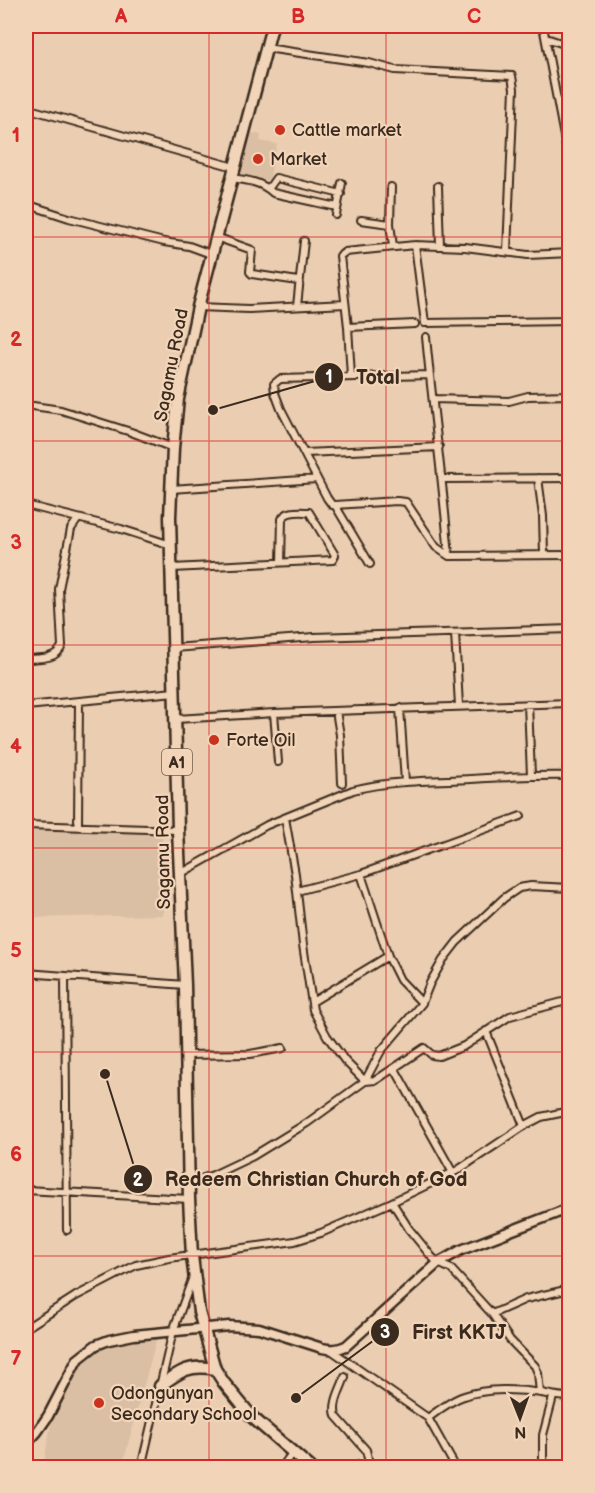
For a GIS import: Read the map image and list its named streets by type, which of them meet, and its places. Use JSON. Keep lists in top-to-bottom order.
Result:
{
  "streets": {
    "highway": ["Sagamu Road", "A1"]
  },
  "places": [
    "Cattle market",
    "Market",
    "Total",
    "Forte Oil",
    "Redeem Christian Church of God",
    "First KKTJ",
    "Odongunyan Secondary School"
  ],
  "north": "bottom",
  "grid": {
    "columns": ["A", "B", "C"],
    "rows": [
      "1",
      "2",
      "3",
      "4",
      "5",
      "6",
      "7"
    ]
  }
}
